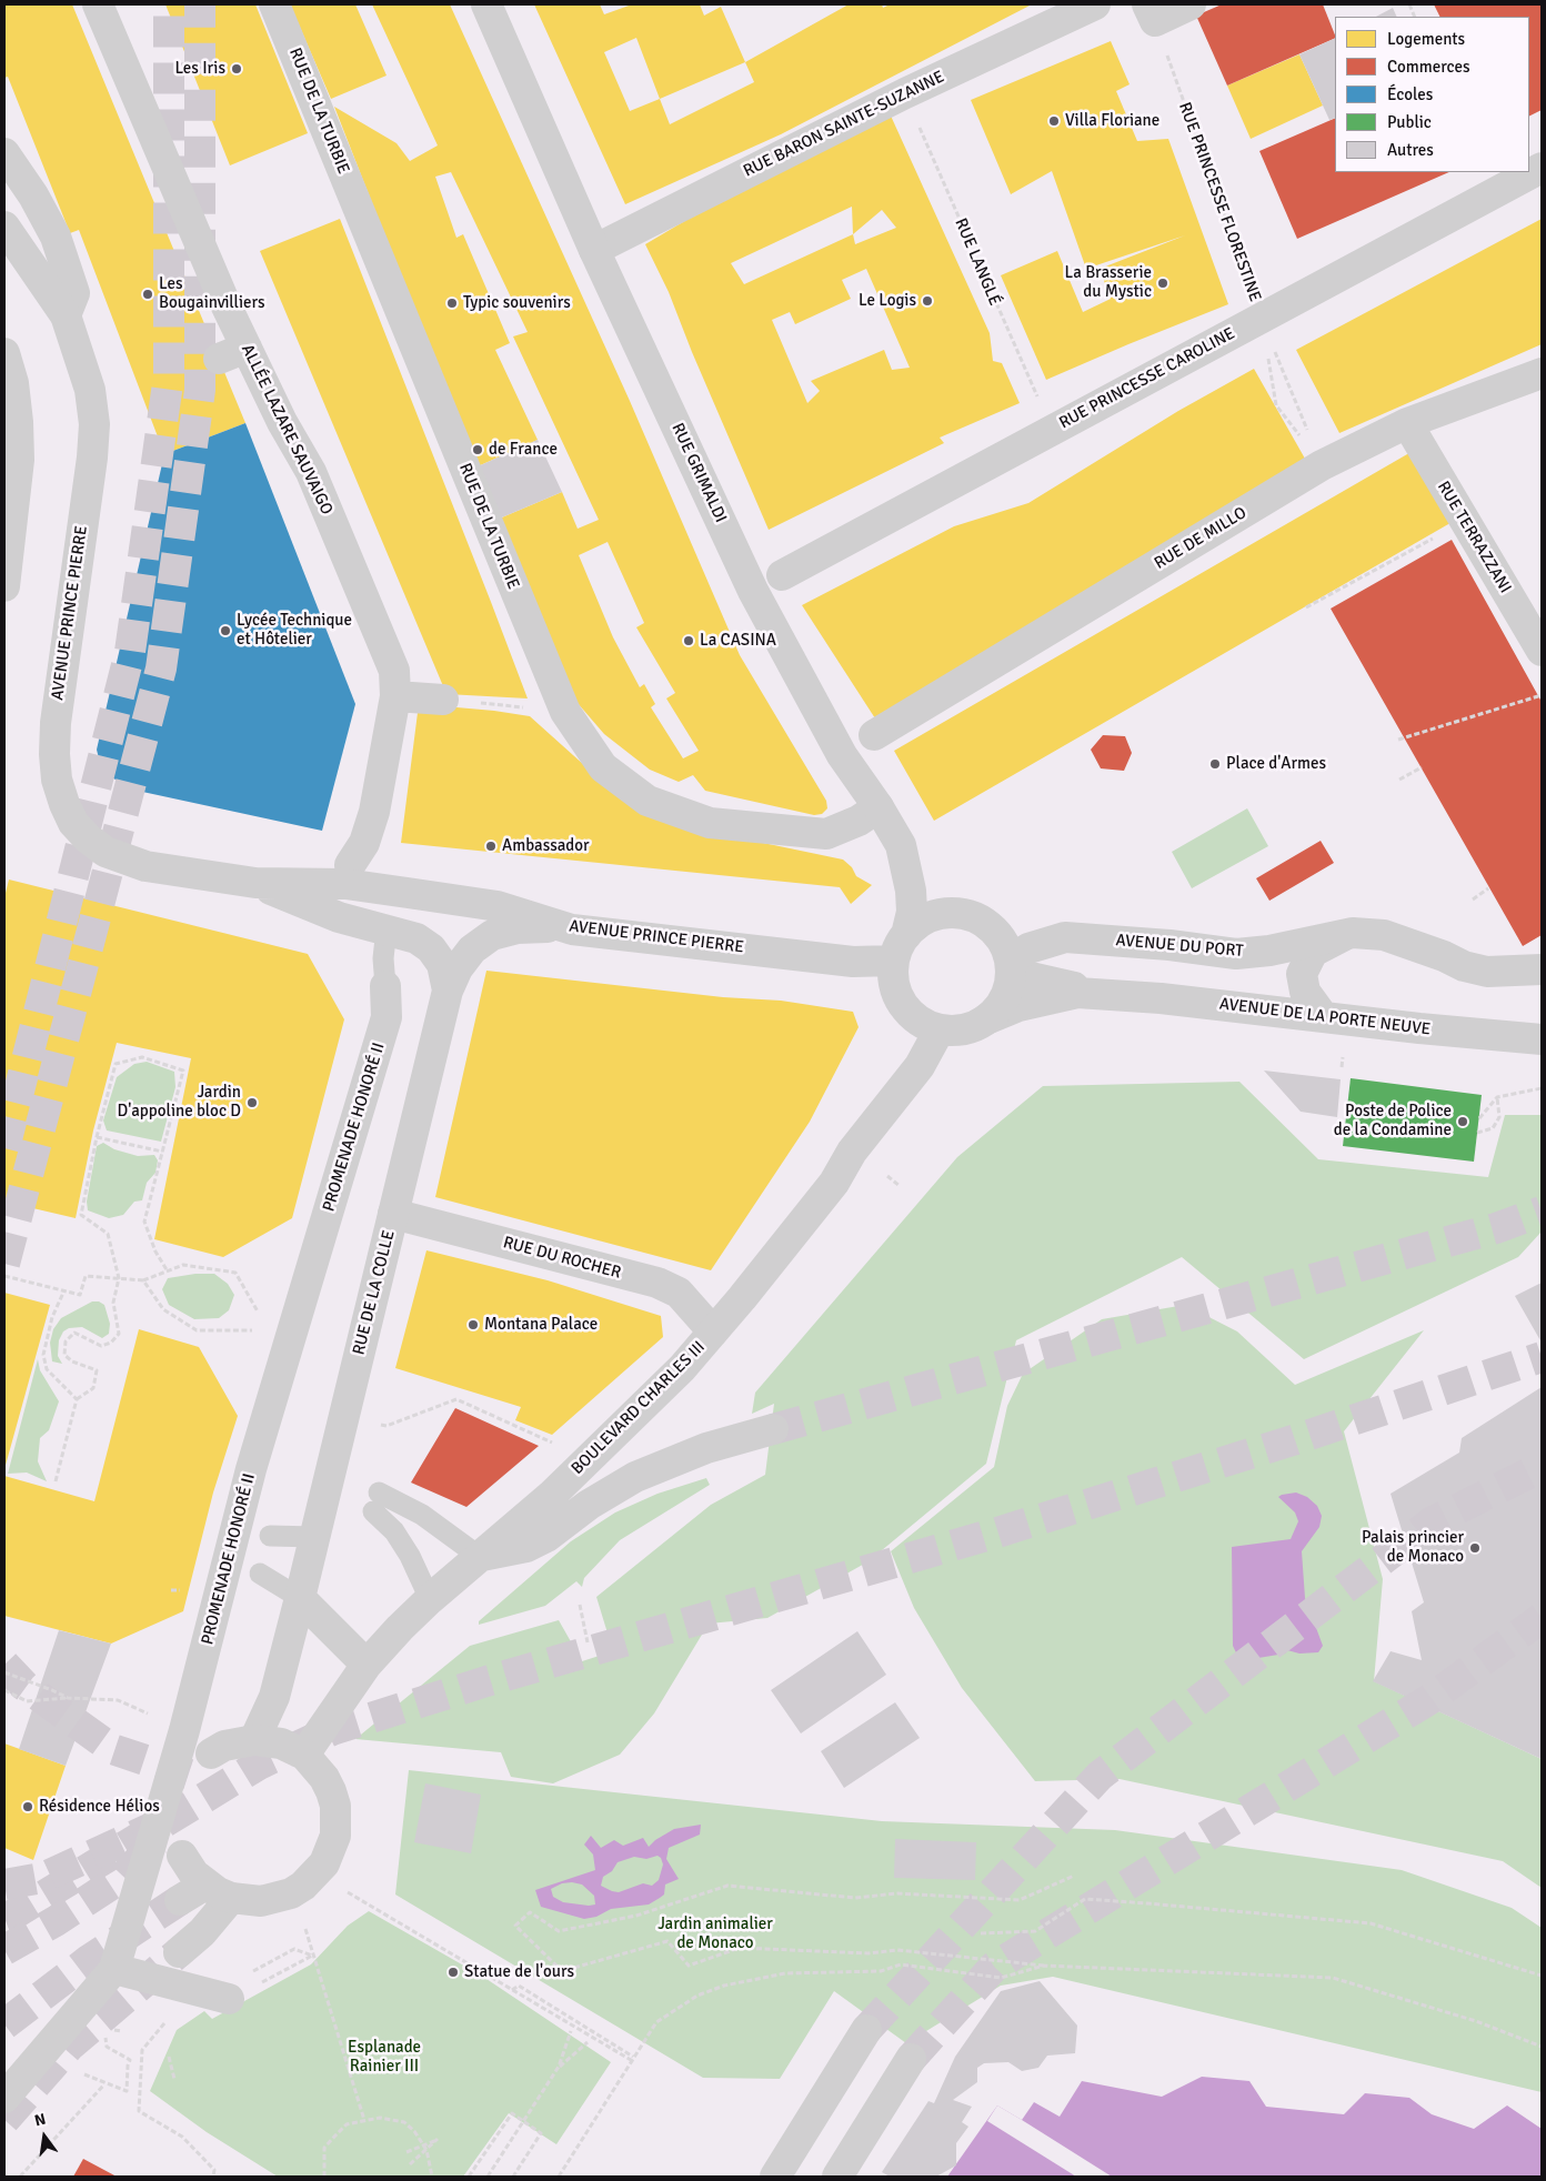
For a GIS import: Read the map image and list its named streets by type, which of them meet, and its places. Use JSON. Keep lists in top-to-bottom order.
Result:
{
  "streets": {
    "street": [
      "RUE DE LA TURBIE",
      "RUE BARON SAINTE-SUZANNE",
      "RUE PRINCESSE CAROLINE",
      "ALLÉE LAZARE SAUVAIGO",
      "RUE GRIMALDI",
      "RUE TERRAZZANI",
      "RUE DE MILLO",
      "AVENUE PRINCE PIERRE",
      "AVENUE DU PORT",
      "AVENUE DE LA PORTE NEUVE",
      "PROMENADE HONORÉ II",
      "RUE DU ROCHER",
      "RUE DE LA COLLE",
      "BOULEVARD CHARLES III"
    ],
    "path": ["RUE PRINCESSE FLORESTINE", "RUE LANGLÉ"]
  },
  "crossings": [
    ["RUE DE LA TURBIE", "RUE GRIMALDI"],
    ["RUE BARON SAINTE-SUZANNE", "RUE LANGLÉ"],
    ["RUE BARON SAINTE-SUZANNE", "RUE GRIMALDI"],
    ["RUE PRINCESSE FLORESTINE", "RUE PRINCESSE CAROLINE"],
    ["RUE LANGLÉ", "RUE PRINCESSE CAROLINE"],
    ["RUE GRIMALDI", "AVENUE PRINCE PIERRE"],
    ["RUE GRIMALDI", "AVENUE DU PORT"],
    ["RUE GRIMALDI", "AVENUE DE LA PORTE NEUVE"],
    ["RUE GRIMALDI", "BOULEVARD CHARLES III"],
    ["RUE TERRAZZANI", "RUE DE MILLO"],
    ["AVENUE PRINCE PIERRE", "AVENUE DU PORT"],
    ["AVENUE PRINCE PIERRE", "AVENUE DE LA PORTE NEUVE"],
    ["AVENUE PRINCE PIERRE", "RUE DE LA COLLE"],
    ["AVENUE PRINCE PIERRE", "BOULEVARD CHARLES III"],
    ["AVENUE DU PORT", "AVENUE DE LA PORTE NEUVE"],
    ["AVENUE DU PORT", "BOULEVARD CHARLES III"],
    ["AVENUE DE LA PORTE NEUVE", "BOULEVARD CHARLES III"],
    ["RUE DU ROCHER", "RUE DE LA COLLE"],
    ["RUE DU ROCHER", "BOULEVARD CHARLES III"]
  ],
  "parks": ["Jardin animalier de Monaco", "Esplanade Rainier III"],
  "places": [
    "Les Iris",
    "Villa Floriane",
    "La Brasserie du Mystic",
    "Les Bougainvilliers",
    "Le Logis",
    "Typic souvenirs",
    "de France",
    "Lycée Technique et Hôtelier",
    "La CASINA",
    "Place d'Armes",
    "Ambassador",
    "Jardin D'appoline bloc D",
    "Poste de Police de la Condamine",
    "Montana Palace",
    "Palais princier de Monaco",
    "Résidence Hélios",
    "Statue de l'ours"
  ],
  "legend": [
    "Logements",
    "Commerces",
    "Écoles",
    "Public",
    "Autres"
  ],
  "north": "top"
}
